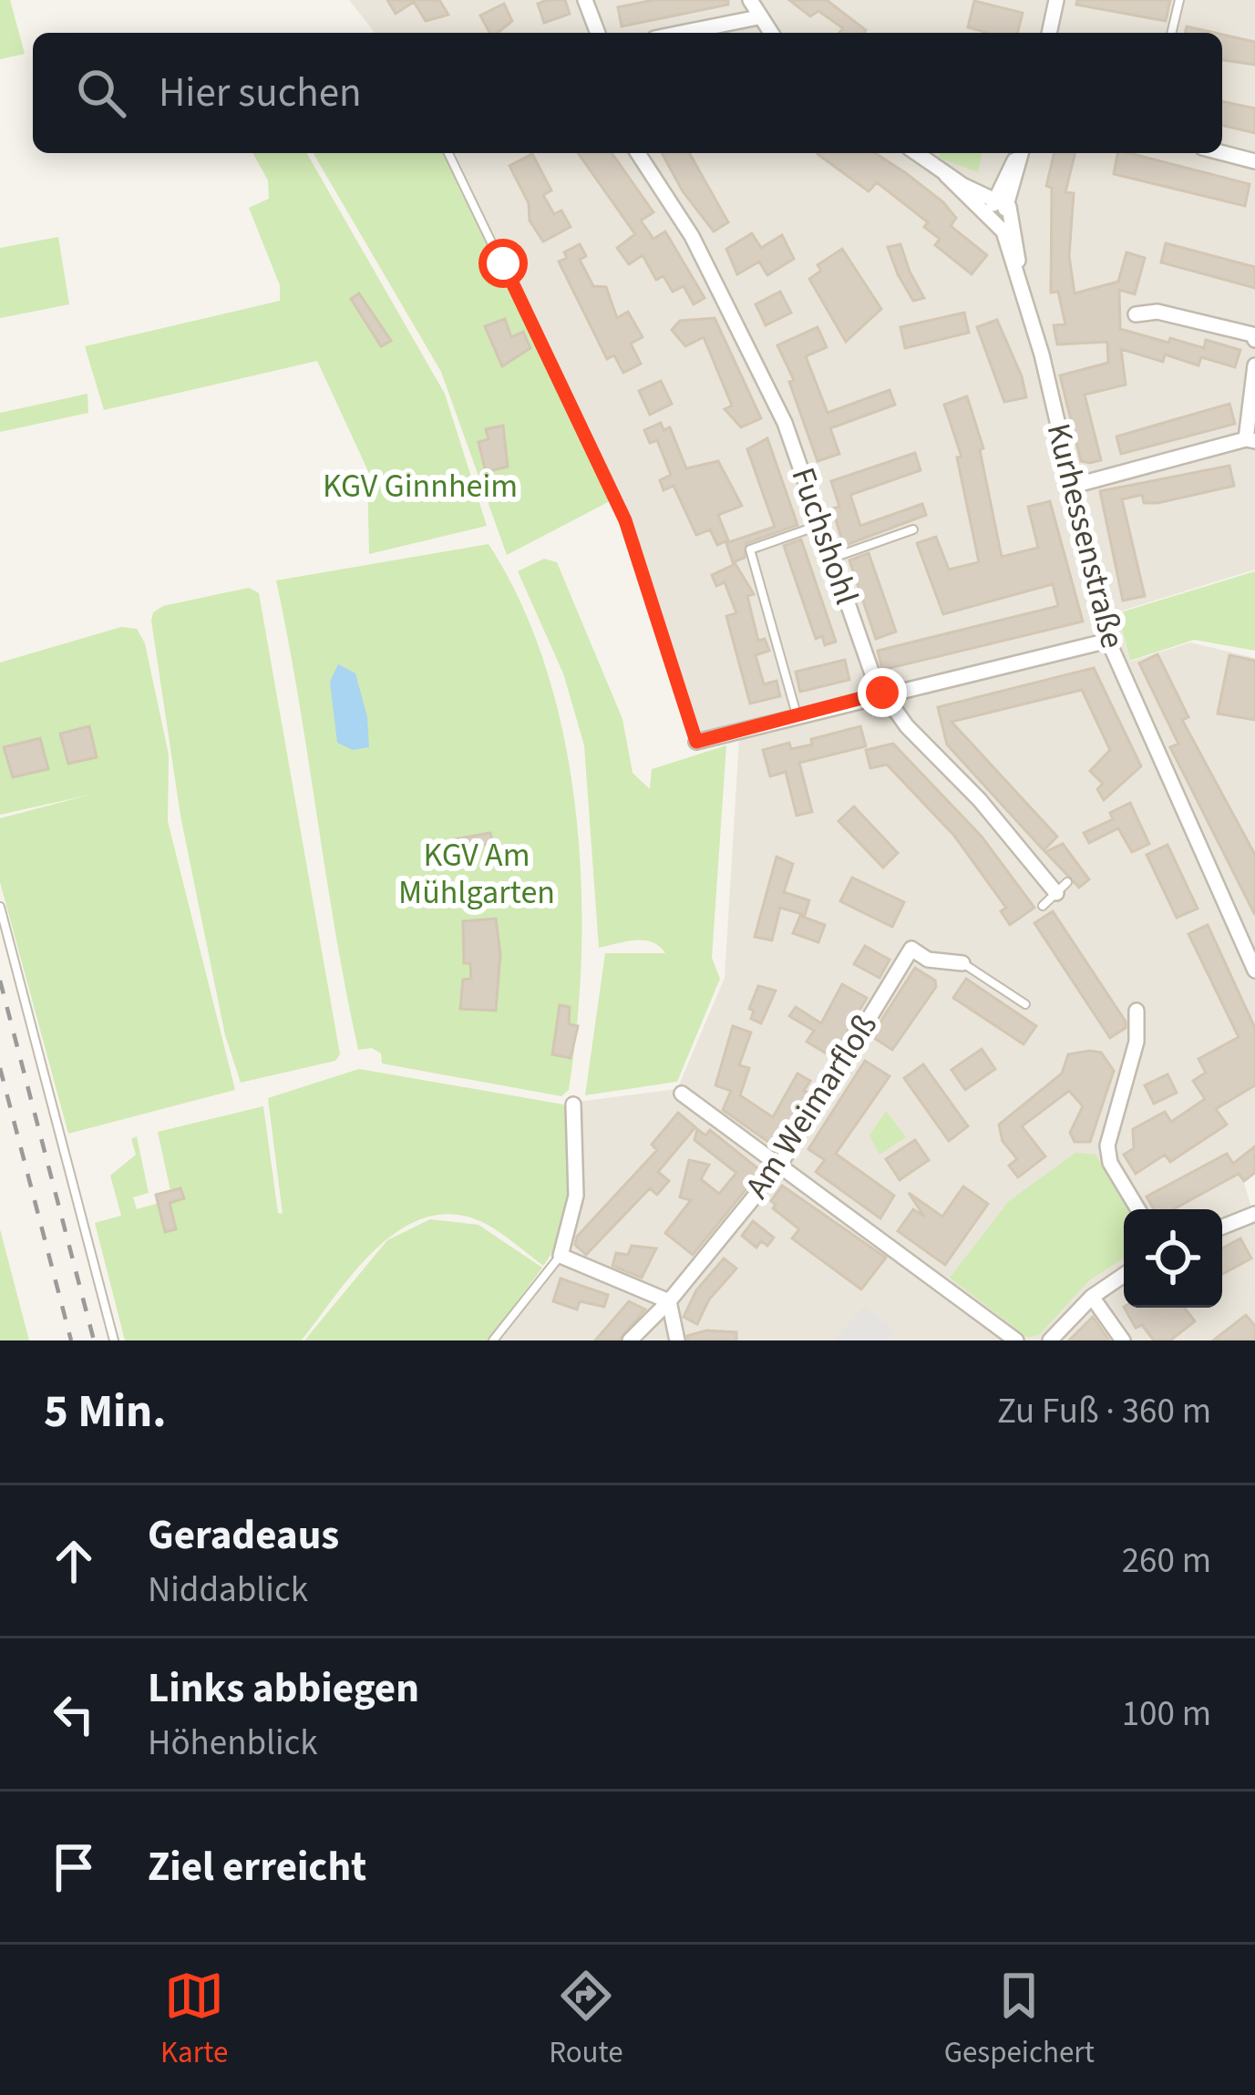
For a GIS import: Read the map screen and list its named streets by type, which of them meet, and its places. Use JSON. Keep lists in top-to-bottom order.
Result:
{
  "streets": {
    "street": ["Fuchshohl", "Kurhessenstraße", "Am Weimarfloß"]
  },
  "parks": ["KGV Ginnheim", "KGV Am Mühlgarten"],
  "page": {
    "search": "Hier suchen",
    "heading": ["5 Min.", "Zu Fuß · 360 m"],
    "list": [
      ["Geradeaus", "Niddablick", "260 m"],
      ["Links abbiegen", "Höhenblick", "100 m"],
      "Ziel erreicht"
    ],
    "nav": ["Karte", "Route", "Gespeichert"]
  }
}
